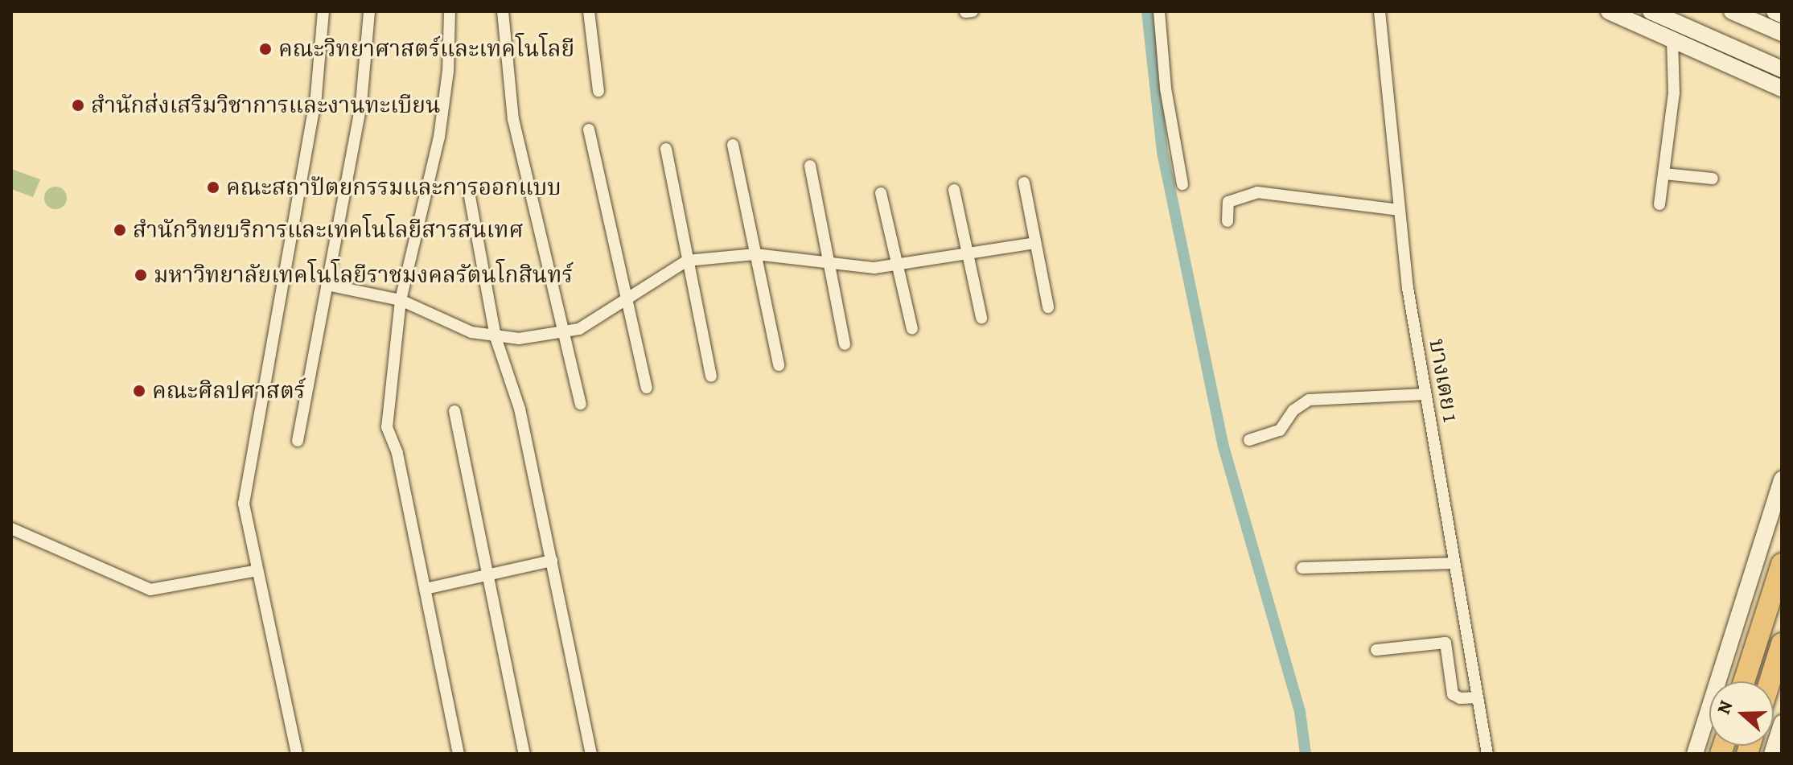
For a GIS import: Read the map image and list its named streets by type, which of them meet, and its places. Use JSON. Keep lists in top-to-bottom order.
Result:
{
  "streets": {
    "street": ["บางเตย 1"]
  },
  "places": [
    "คณะวิทยาศาสตร์และเทคโนโลยี",
    "สำนักส่งเสริมวิชาการและงานทะเบียน",
    "คณะสถาปัตยกรรมและการออกแบบ",
    "สำนักวิทยบริการและเทคโนโลยีสารสนเทศ",
    "มหาวิทยาลัยเทคโนโลยีราชมงคลรัตนโกสินทร์",
    "คณะศิลปศาสตร์"
  ],
  "north": "left"
}
